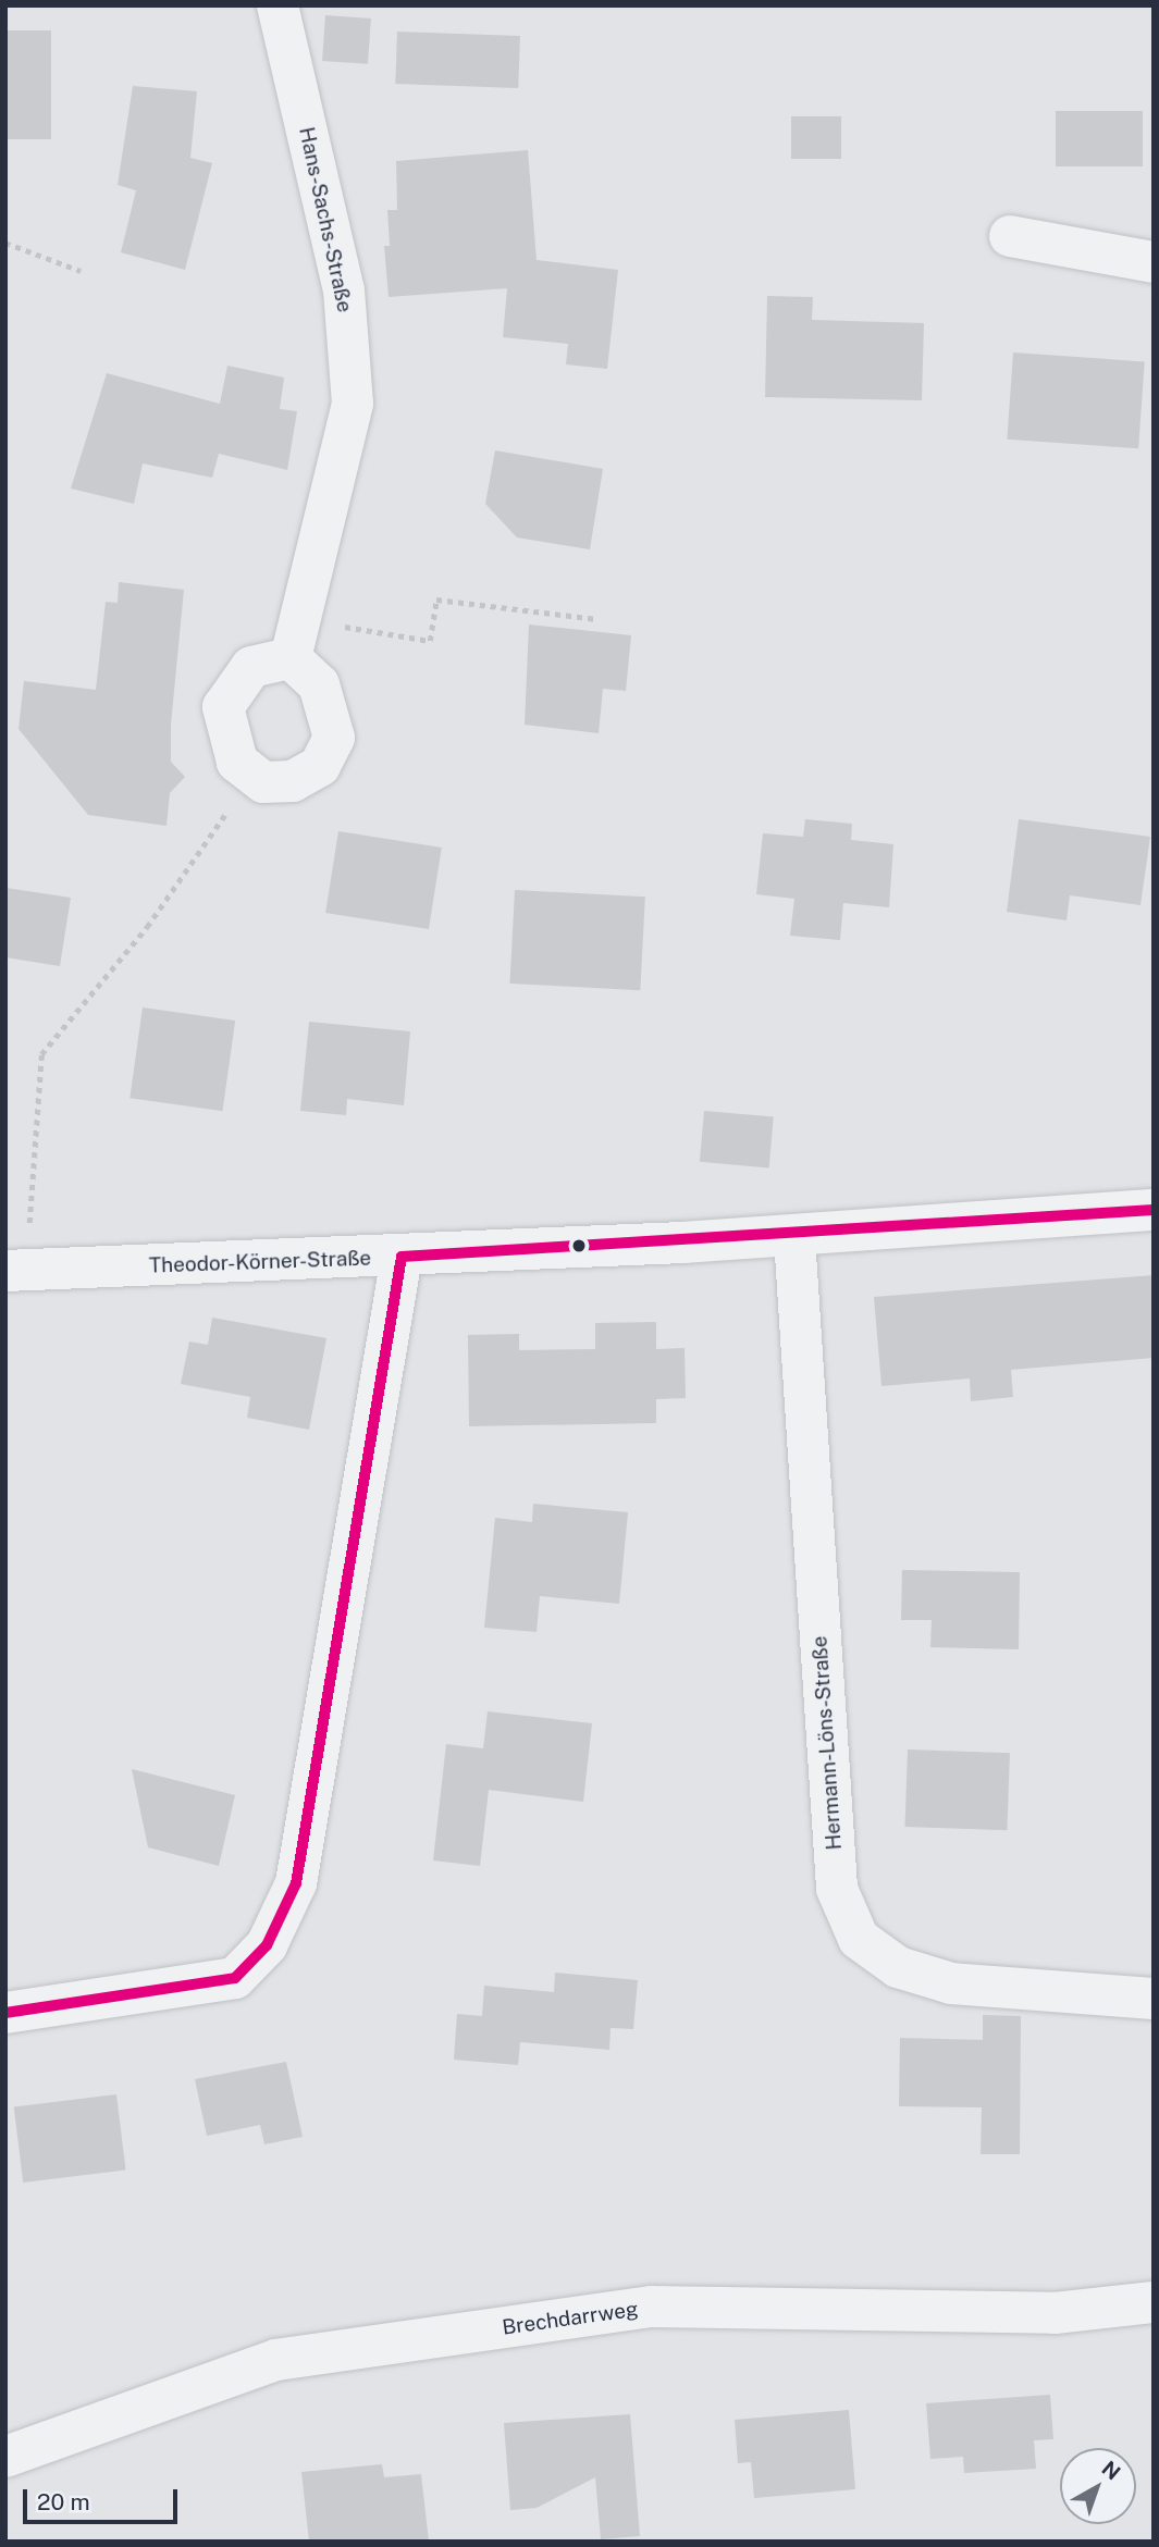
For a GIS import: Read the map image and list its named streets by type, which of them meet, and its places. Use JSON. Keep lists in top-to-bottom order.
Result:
{
  "streets": {
    "street": [
      "Hans-Sachs-Straße",
      "Theodor-Körner-Straße",
      "Hermann-Löns-Straße",
      "Brechdarrweg"
    ]
  },
  "crossings": [
    ["Theodor-Körner-Straße", "Hermann-Löns-Straße"]
  ],
  "scale_bar": "20 m",
  "north": "top right"
}
